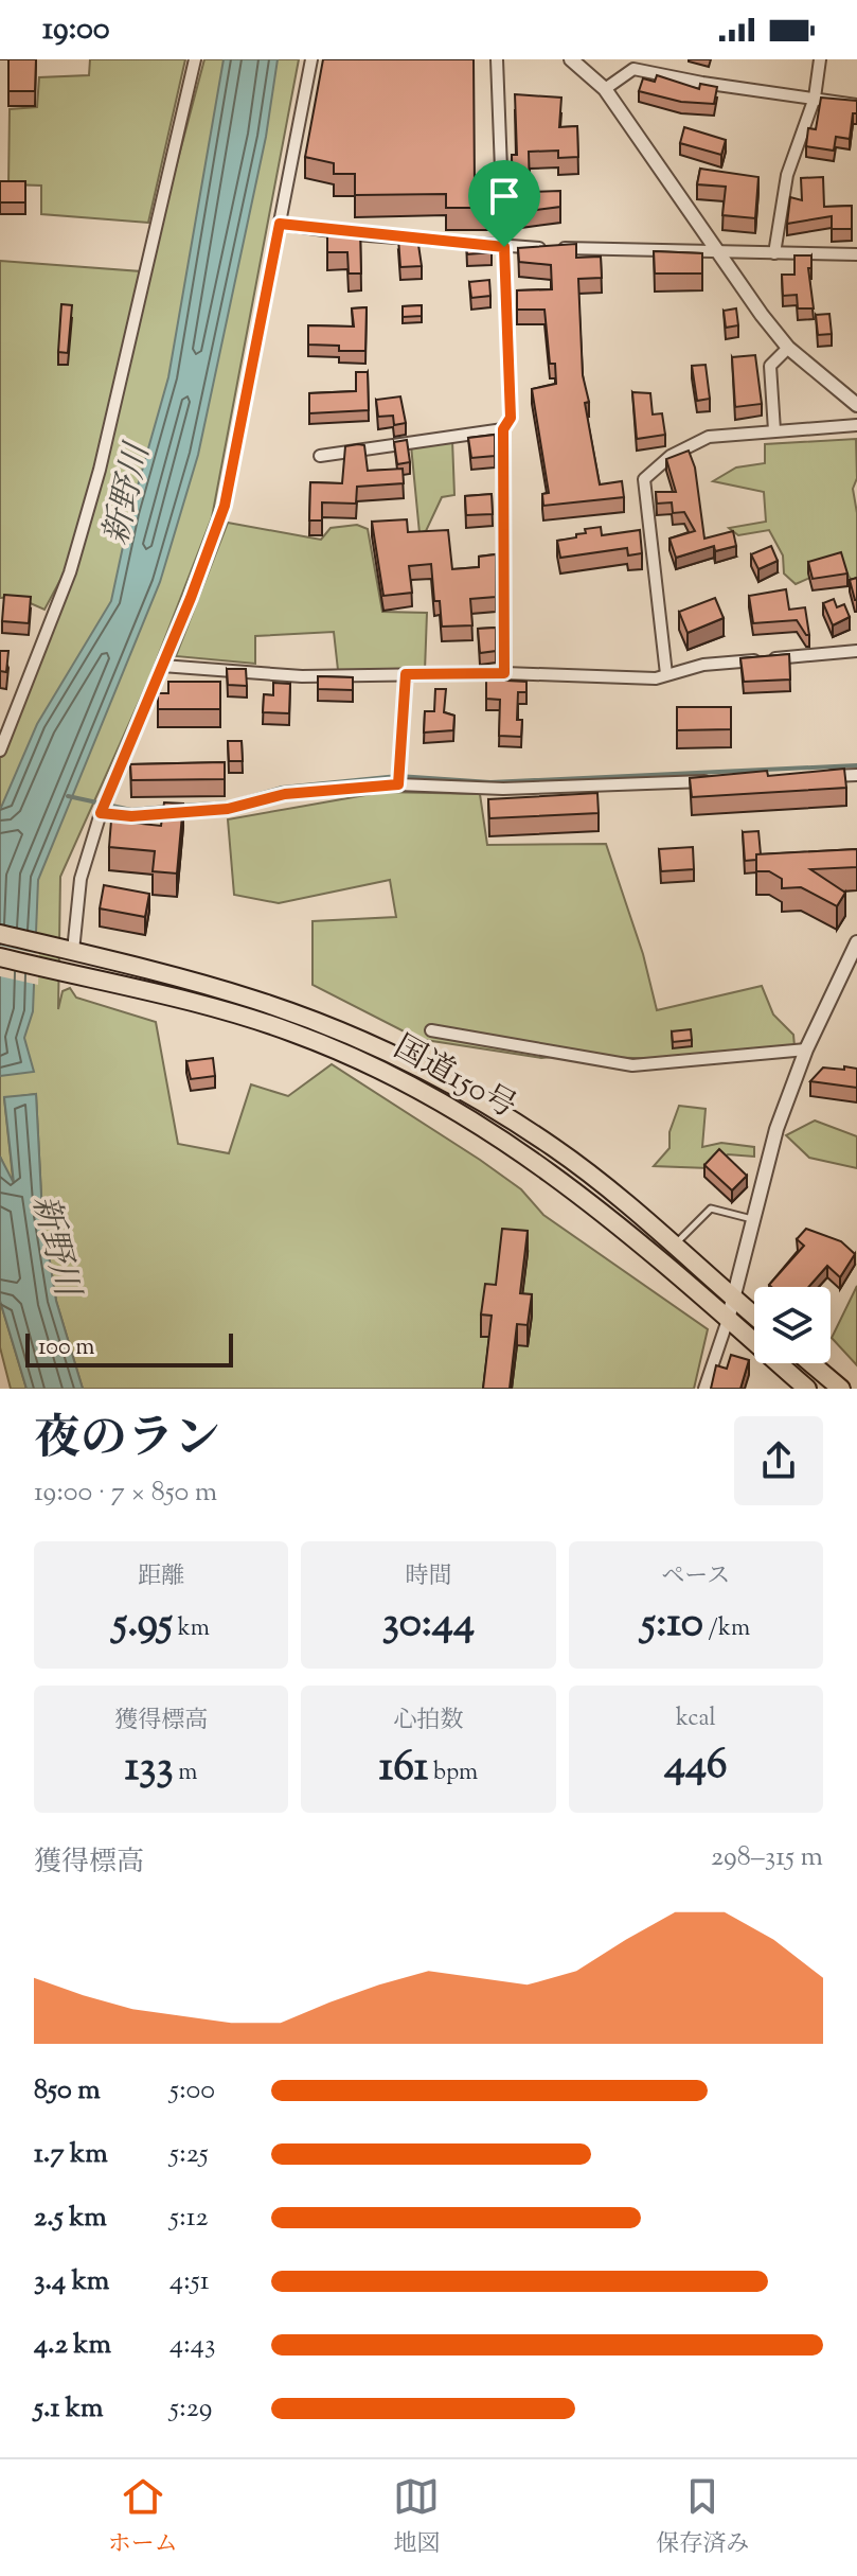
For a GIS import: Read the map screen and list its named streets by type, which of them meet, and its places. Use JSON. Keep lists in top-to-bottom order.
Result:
{
  "streets": {
    "highway": ["国道150号"]
  },
  "water": ["新野川"],
  "scale_bar": "100 m",
  "page": {
    "status": "19:00",
    "scale": "100 m",
    "heading": ["夜のラン", "19:00 · 7 × 850 m"],
    "stats": [
      ["距離", "5.95 km"],
      ["時間", "30:44"],
      ["ペース", "5:10 /km"],
      ["獲得標高", "133 m"],
      ["心拍数", "161 bpm"],
      ["kcal", "446"]
    ],
    "chart": ["獲得標高", "298–315 m"],
    "list": [
      {
        "name": "850 m",
        "note": "5:00"
      },
      {
        "name": "1.7 km",
        "note": "5:25"
      },
      {
        "name": "2.5 km",
        "note": "5:12"
      },
      {
        "name": "3.4 km",
        "note": "4:51"
      },
      {
        "name": "4.2 km",
        "note": "4:43"
      },
      {
        "name": "5.1 km",
        "note": "5:29"
      }
    ],
    "tabs": ["ホーム", "地図", "保存済み"]
  }
}
